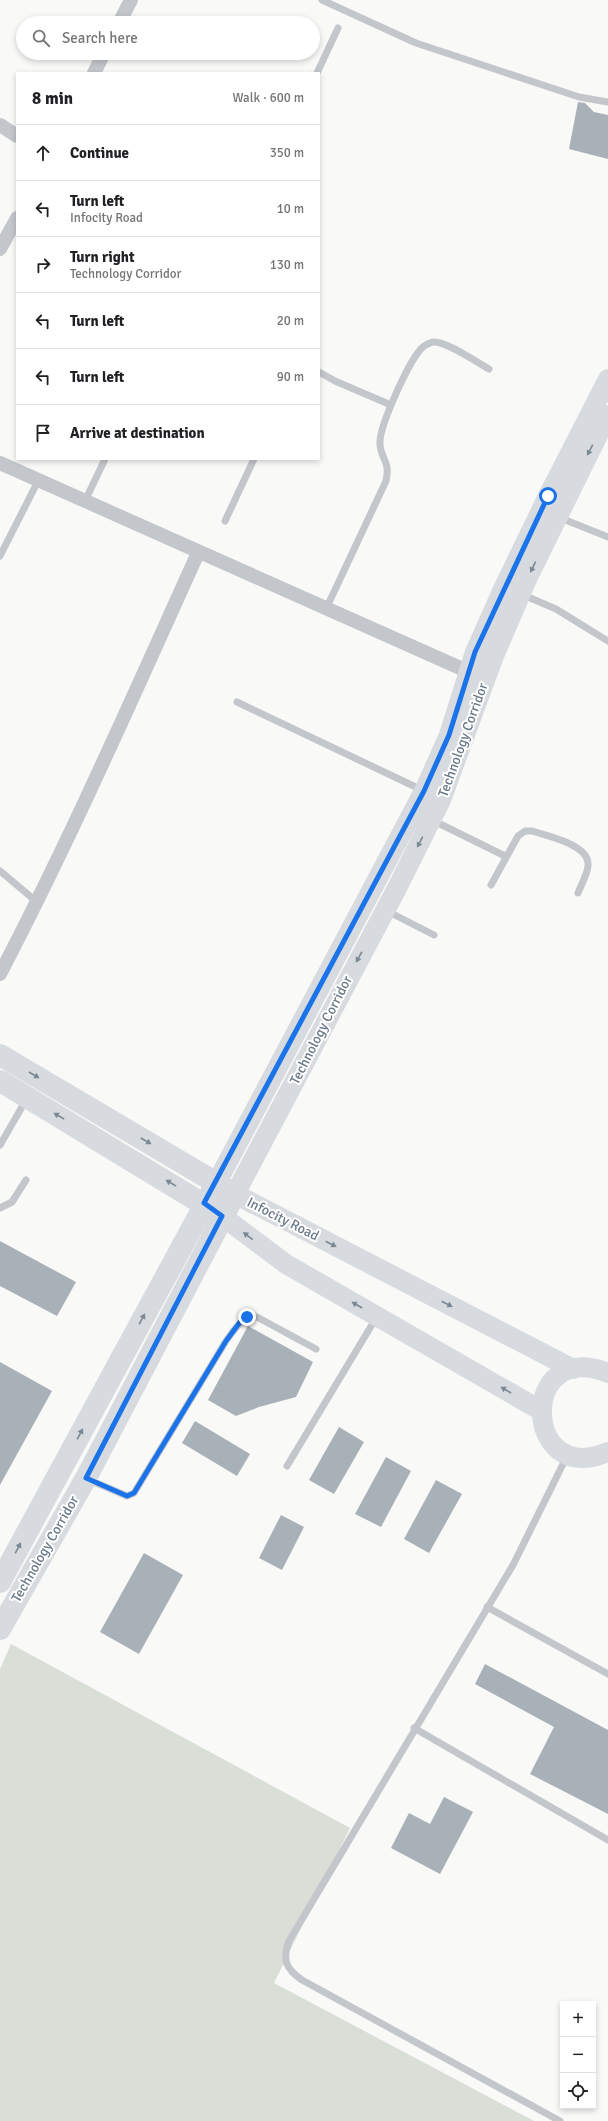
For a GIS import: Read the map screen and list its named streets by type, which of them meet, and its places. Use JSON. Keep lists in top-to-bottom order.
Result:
{
  "streets": {
    "main road": ["Technology Corridor", "Infocity Road"]
  },
  "crossings": [
    ["Technology Corridor", "Infocity Road"]
  ],
  "page": {
    "search": "Search here",
    "heading": ["8 min", "Walk · 600 m"],
    "list": [
      ["Continue", "350 m"],
      ["Turn left", "Infocity Road", "10 m"],
      ["Turn right", "Technology Corridor", "130 m"],
      ["Turn left", "20 m"],
      ["Turn left", "90 m"],
      "Arrive at destination"
    ],
    "map_buttons": ["+", "−"]
  }
}
